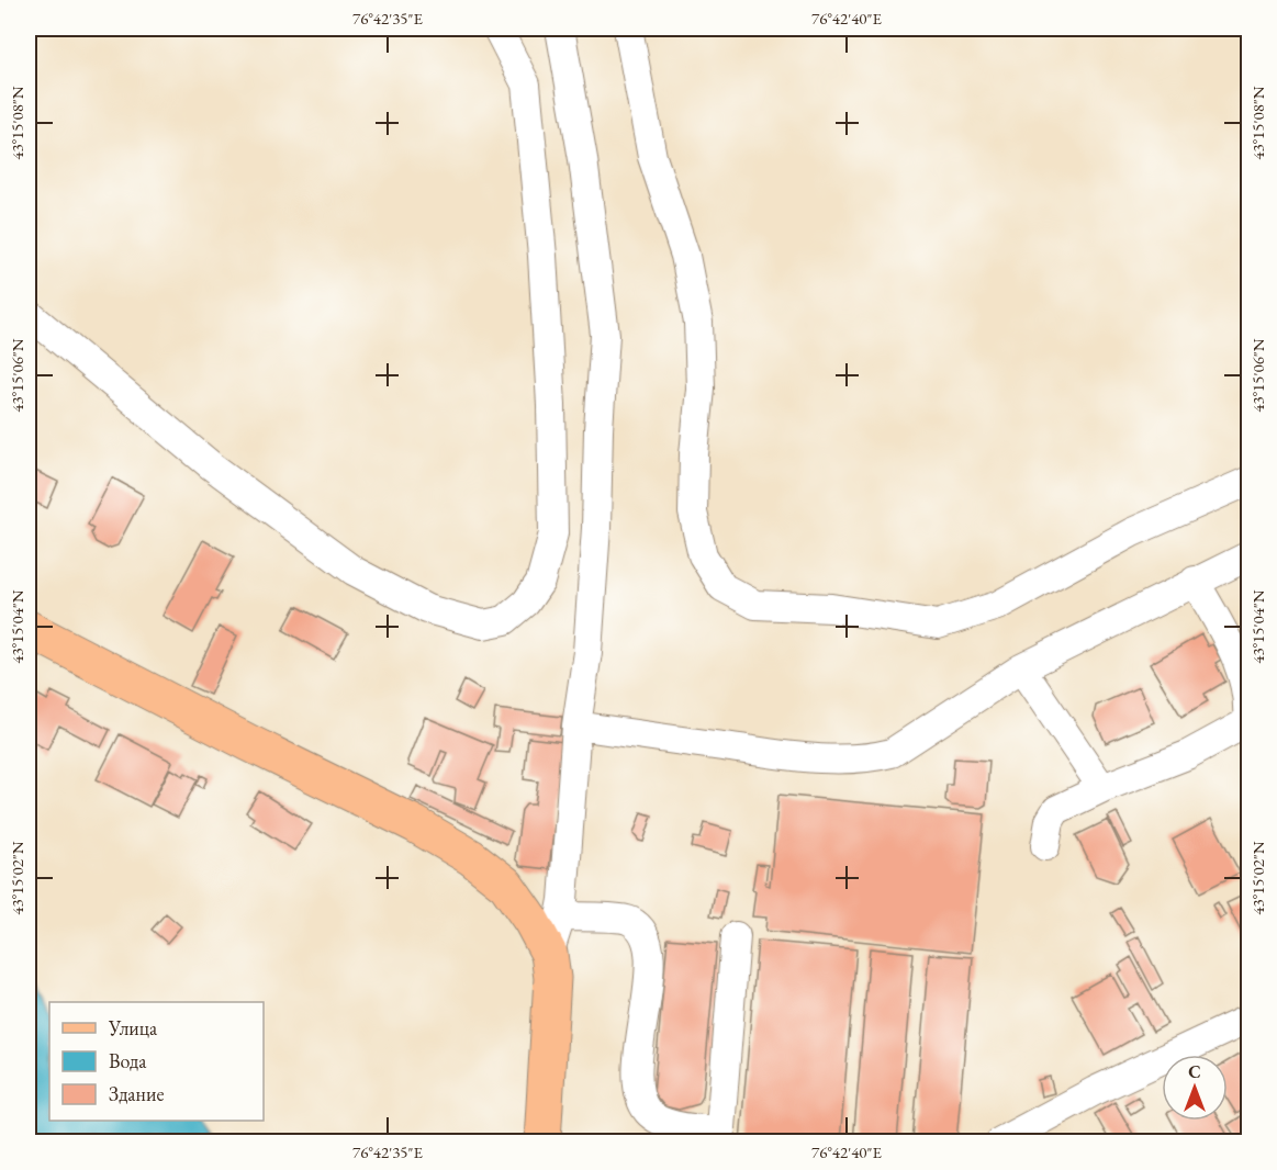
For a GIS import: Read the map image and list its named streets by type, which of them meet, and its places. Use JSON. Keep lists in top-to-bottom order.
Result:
{
  "legend": ["Улица", "Вода", "Здание"],
  "north": "top",
  "coordinates": [
    "76°42'35\"E",
    "76°42'40\"E",
    "43°15'08\"N",
    "43°15'06\"N",
    "43°15'04\"N",
    "43°15'02\"N"
  ]
}
